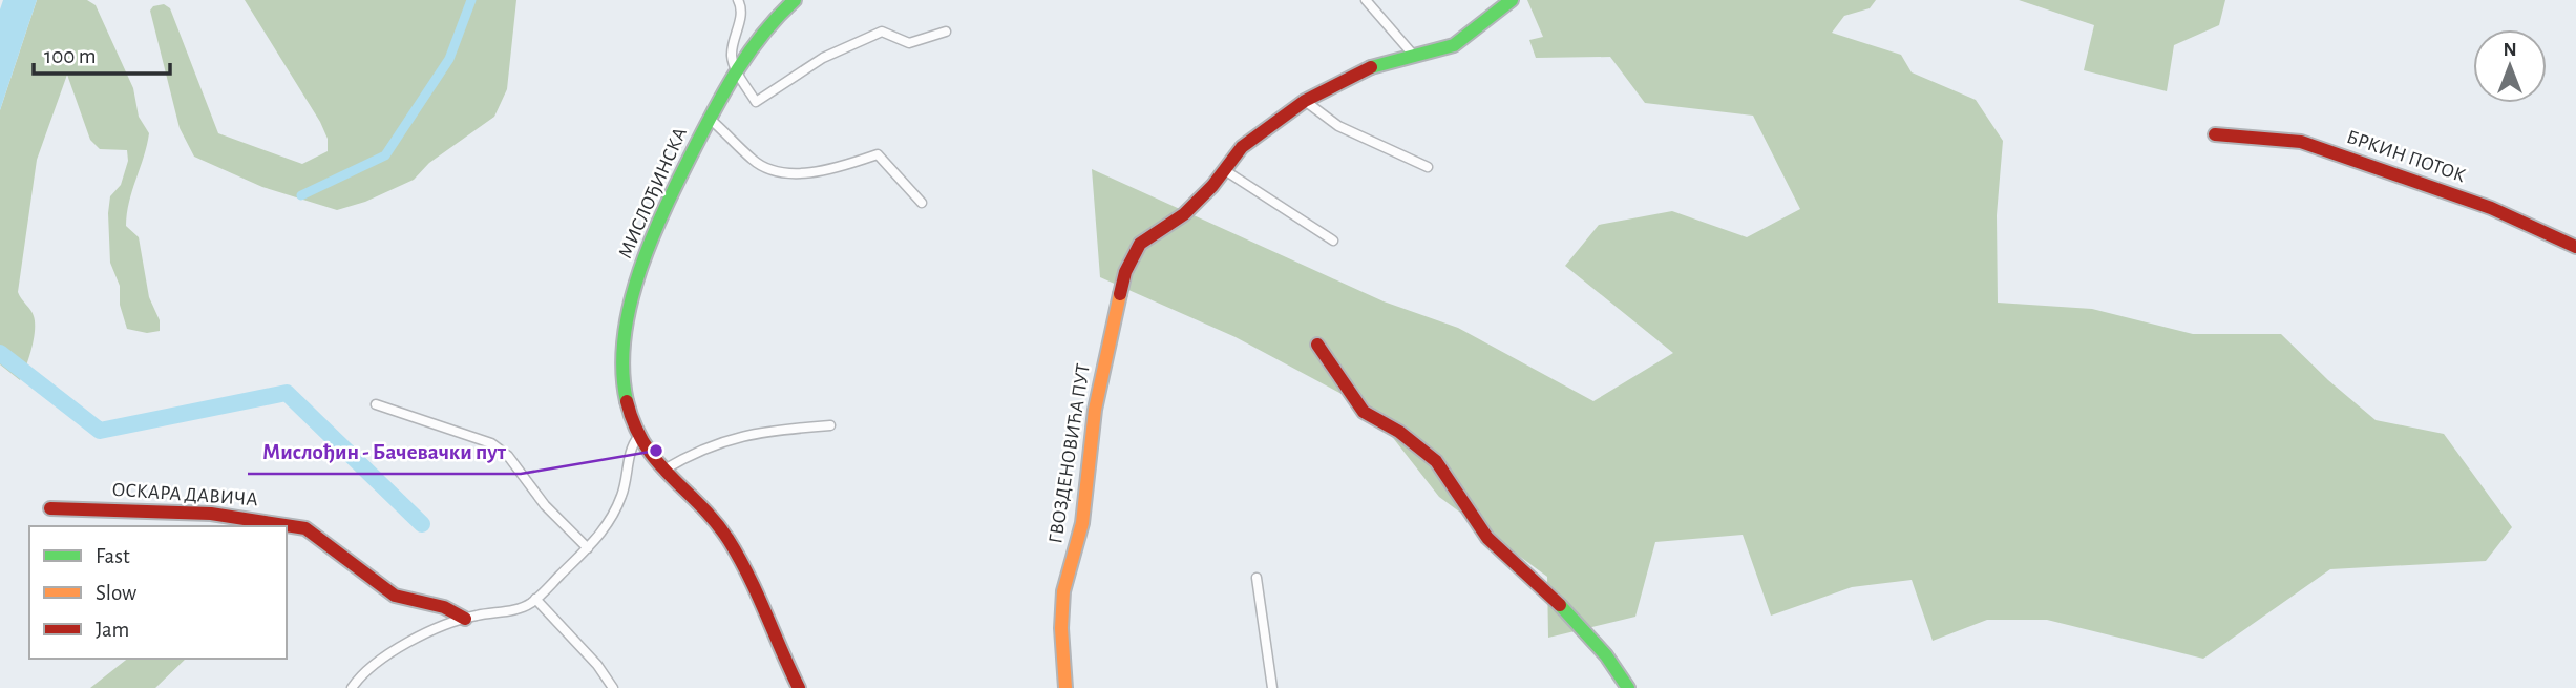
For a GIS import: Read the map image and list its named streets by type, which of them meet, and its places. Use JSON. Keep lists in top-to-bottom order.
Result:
{
  "streets": {
    "street": [
      "БРКИН ПОТОК",
      "МИСЛОЂИНСКА",
      "ГВОЗДЕНОВИЋА ПУТ",
      "ОСКАРА ДАВИЧА"
    ]
  },
  "places": ["Мислођин - Бачевачки пут"],
  "legend": ["Fast", "Slow", "Jam"],
  "scale_bar": "100 m",
  "north": "top"
}
